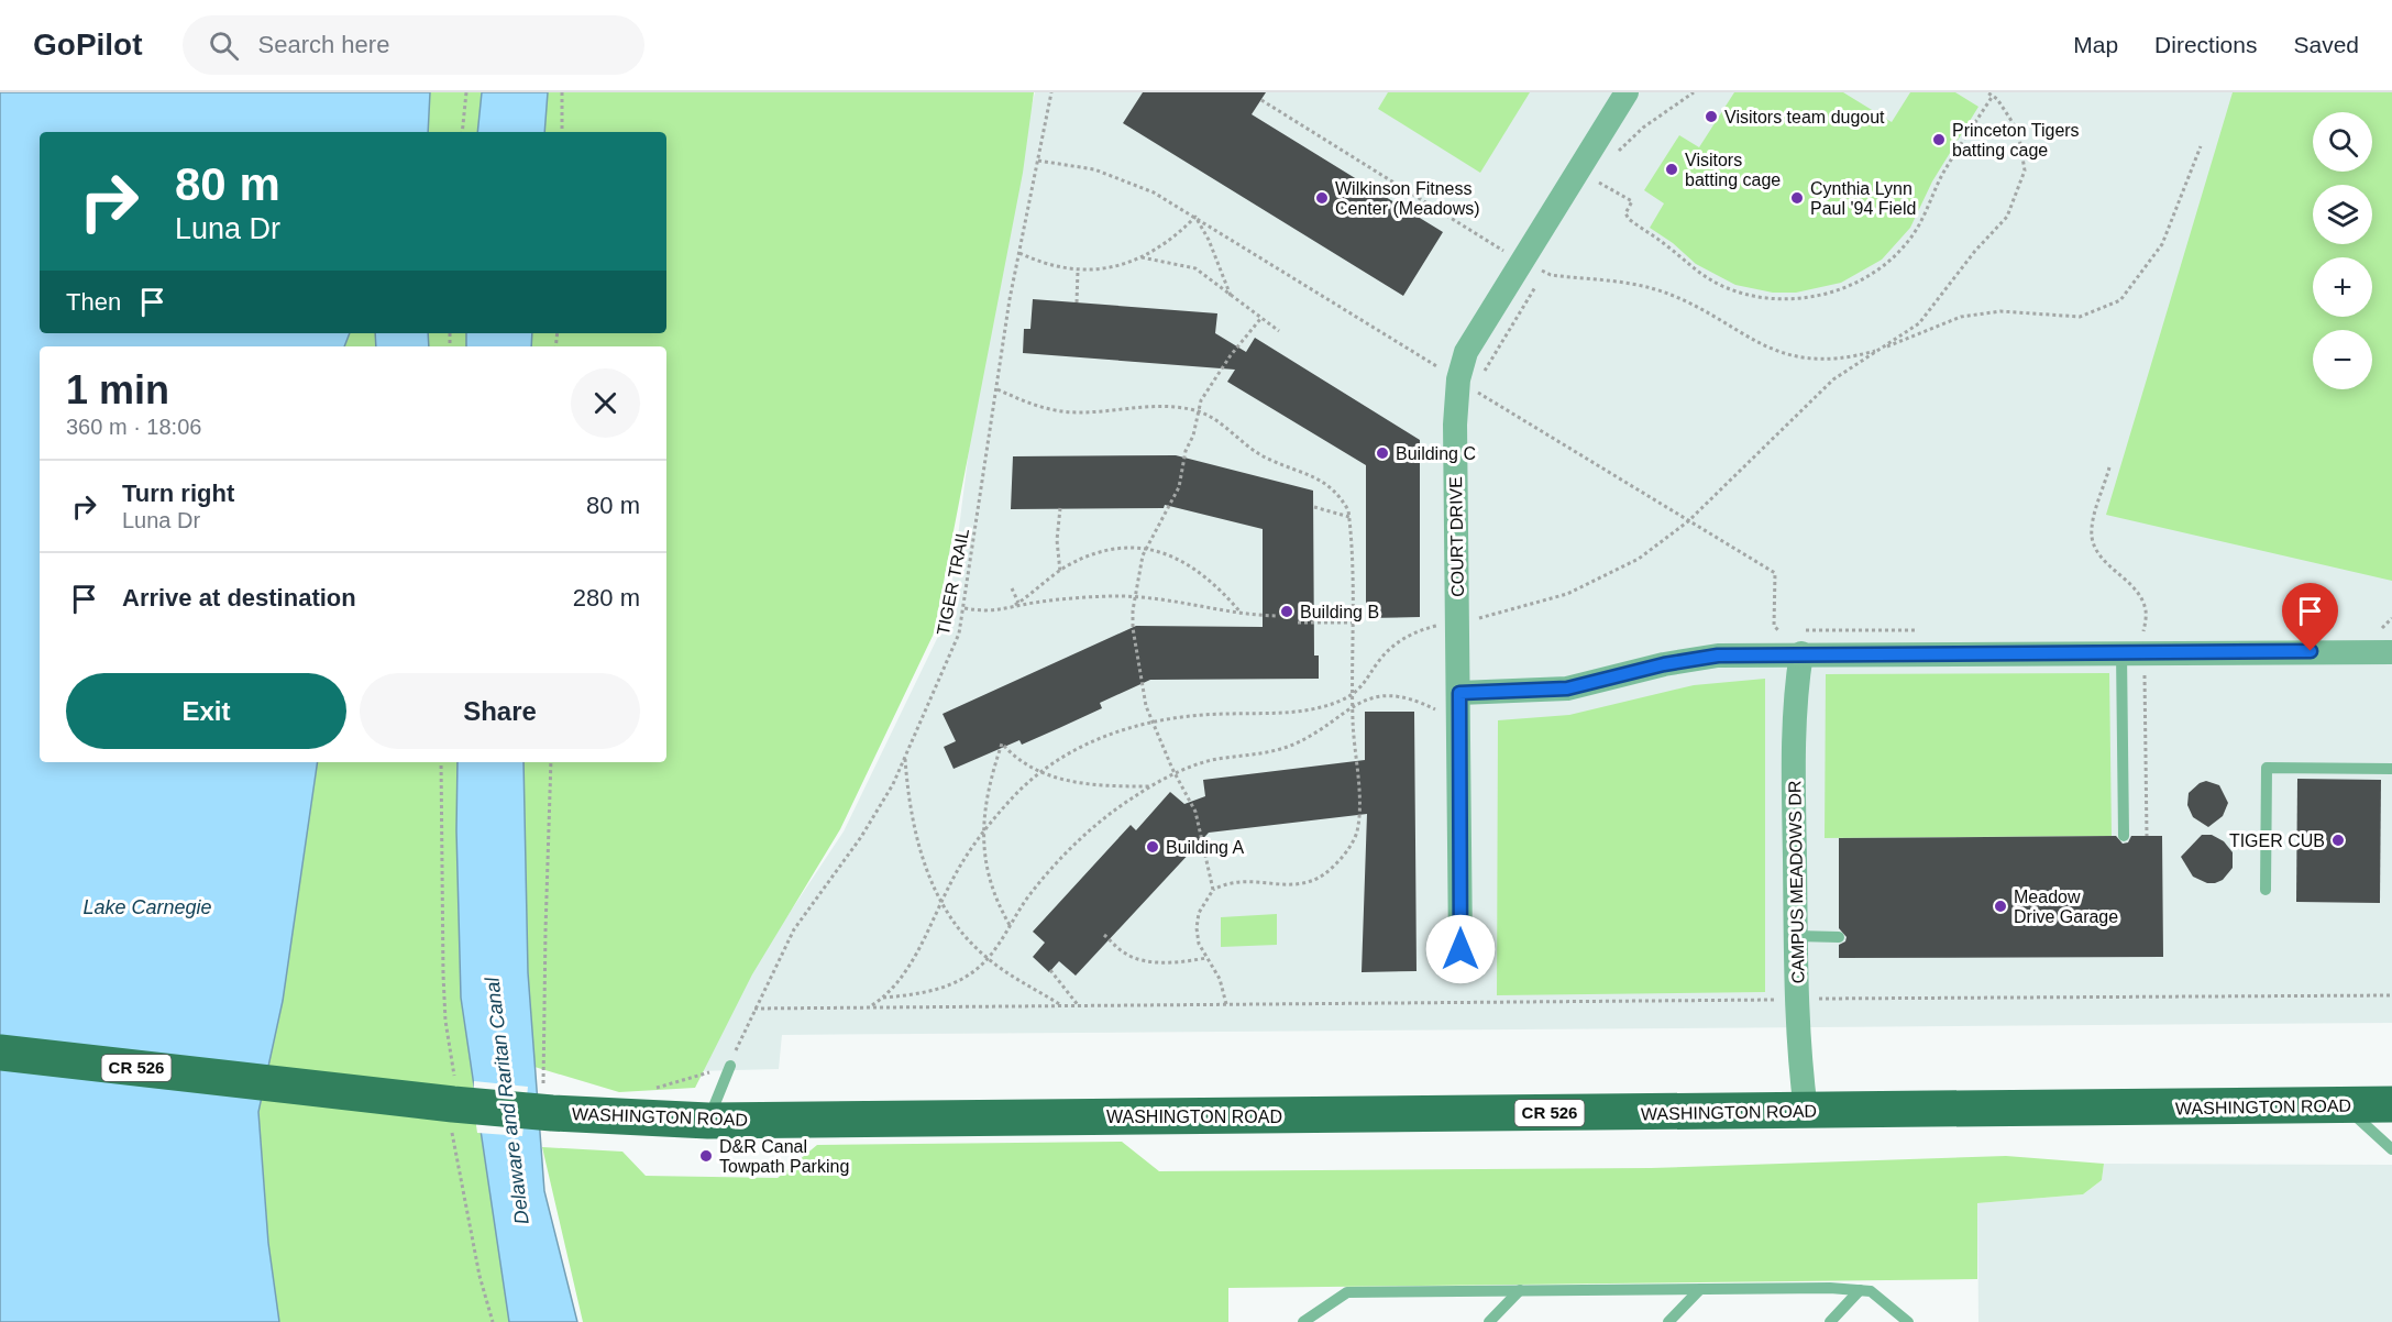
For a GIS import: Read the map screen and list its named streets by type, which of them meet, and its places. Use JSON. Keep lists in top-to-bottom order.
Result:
{
  "streets": {
    "main road": ["CR 526", "WASHINGTON ROAD"],
    "street": ["COURT DRIVE", "CAMPUS MEADOWS DR"],
    "path": ["TIGER TRAIL"]
  },
  "crossings": [
    ["CAMPUS MEADOWS DR", "WASHINGTON ROAD"]
  ],
  "water": ["Lake Carnegie", "Delaware and Raritan Canal"],
  "places": [
    "Visitors team dugout",
    "Princeton Tigers batting cage",
    "Visitors batting cage",
    "Wilkinson Fitness Center (Meadows)",
    "Cynthia Lynn Paul '94 Field",
    "Building C",
    "Building B",
    "TIGER CUB",
    "Building A",
    "Meadow Drive Garage",
    "D&R Canal Towpath Parking"
  ],
  "page": {
    "header": "GoPilot",
    "search": "Search here",
    "nav": ["Map", "Directions", "Saved"],
    "map_buttons": ["+", "−"],
    "turn": ["80 m", "Luna Dr"],
    "then": "Then",
    "heading": ["1 min", "360 m · 18:06"],
    "list": [
      {
        "name": "Turn right",
        "note": "Luna Dr",
        "value": "80 m"
      },
      {
        "name": "Arrive at destination",
        "value": "280 m"
      }
    ],
    "buttons": ["Exit", "Share"]
  }
}
